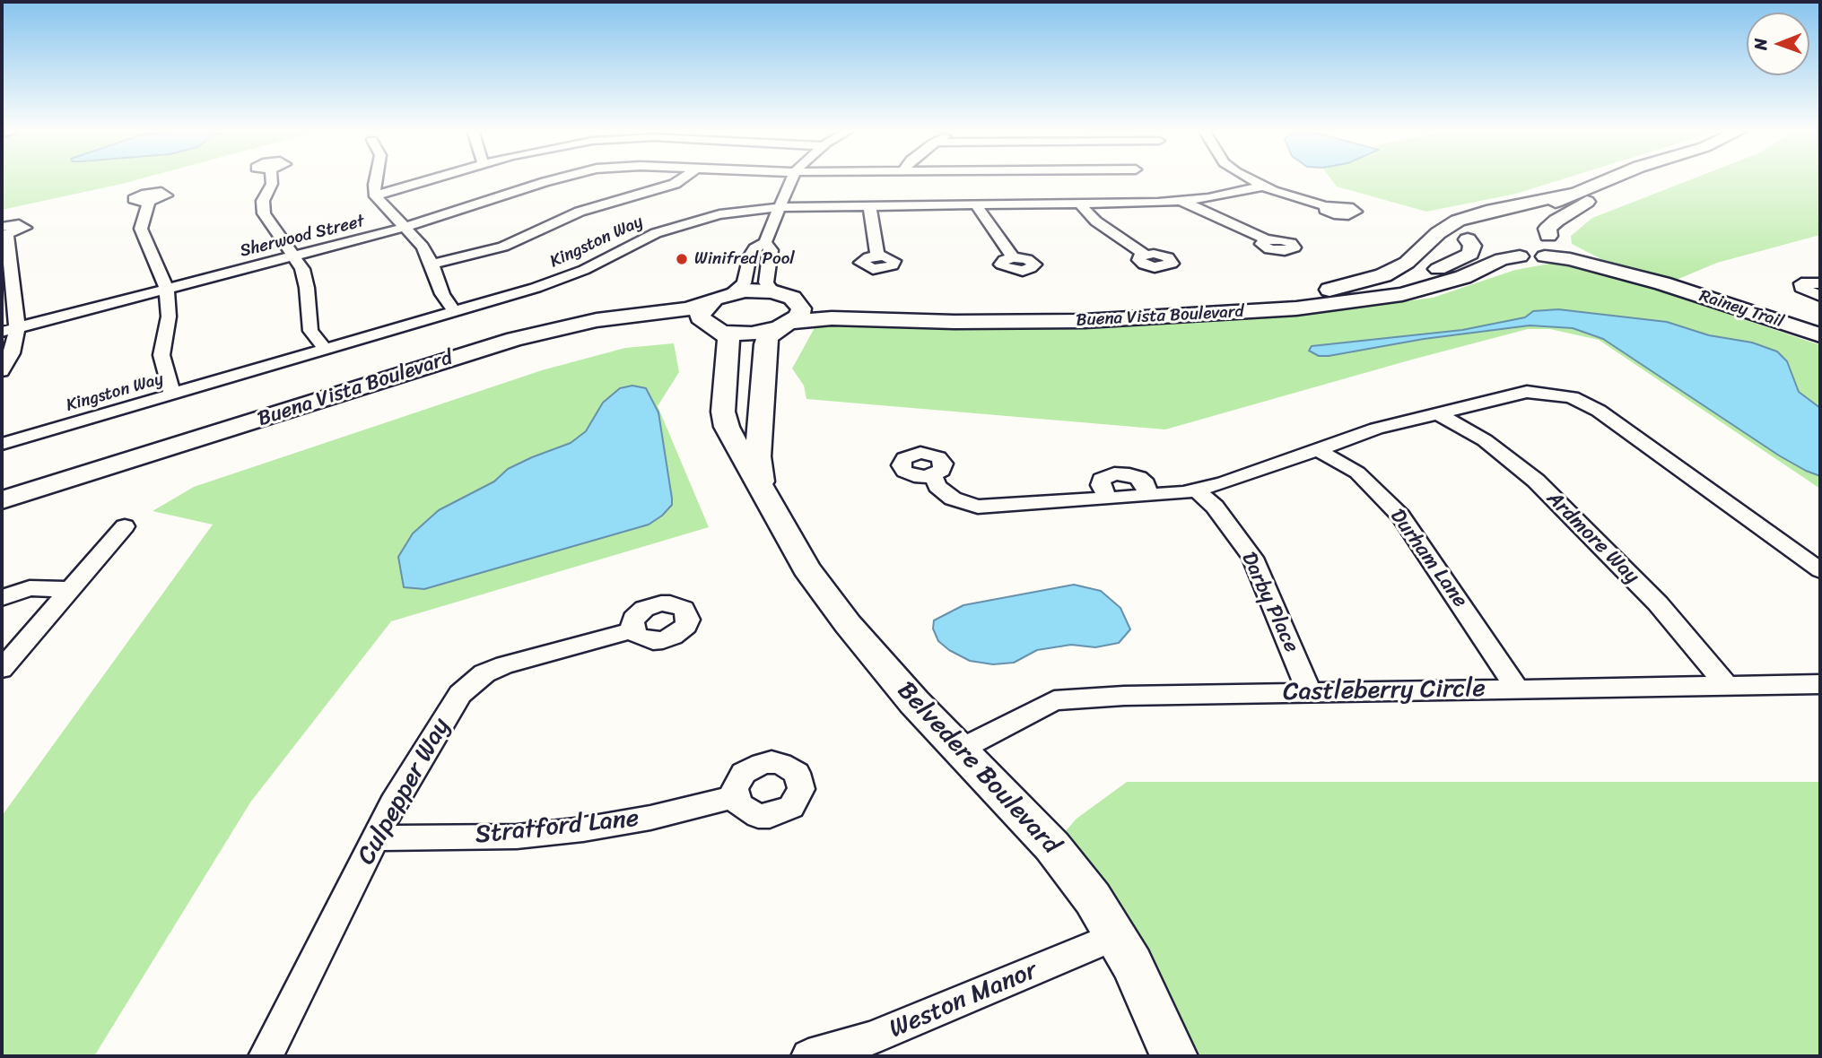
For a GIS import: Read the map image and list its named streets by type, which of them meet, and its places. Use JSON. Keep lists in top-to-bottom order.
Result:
{
  "streets": {
    "main road": ["Rainey Trail", "Buena Vista Boulevard", "Belvedere Boulevard"],
    "street": [
      "Sherwood Street",
      "Kingston Way",
      "Ardmore Way",
      "Durham Lane",
      "Darby Place",
      "Castleberry Circle",
      "Culpepper Way",
      "Stratford Lane",
      "Weston Manor"
    ]
  },
  "crossings": [
    ["Buena Vista Boulevard", "Belvedere Boulevard"],
    ["Ardmore Way", "Castleberry Circle"],
    ["Durham Lane", "Castleberry Circle"],
    ["Darby Place", "Castleberry Circle"],
    ["Castleberry Circle", "Belvedere Boulevard"],
    ["Belvedere Boulevard", "Weston Manor"],
    ["Culpepper Way", "Stratford Lane"]
  ],
  "places": ["Winifred Pool"],
  "north": "left"
}
